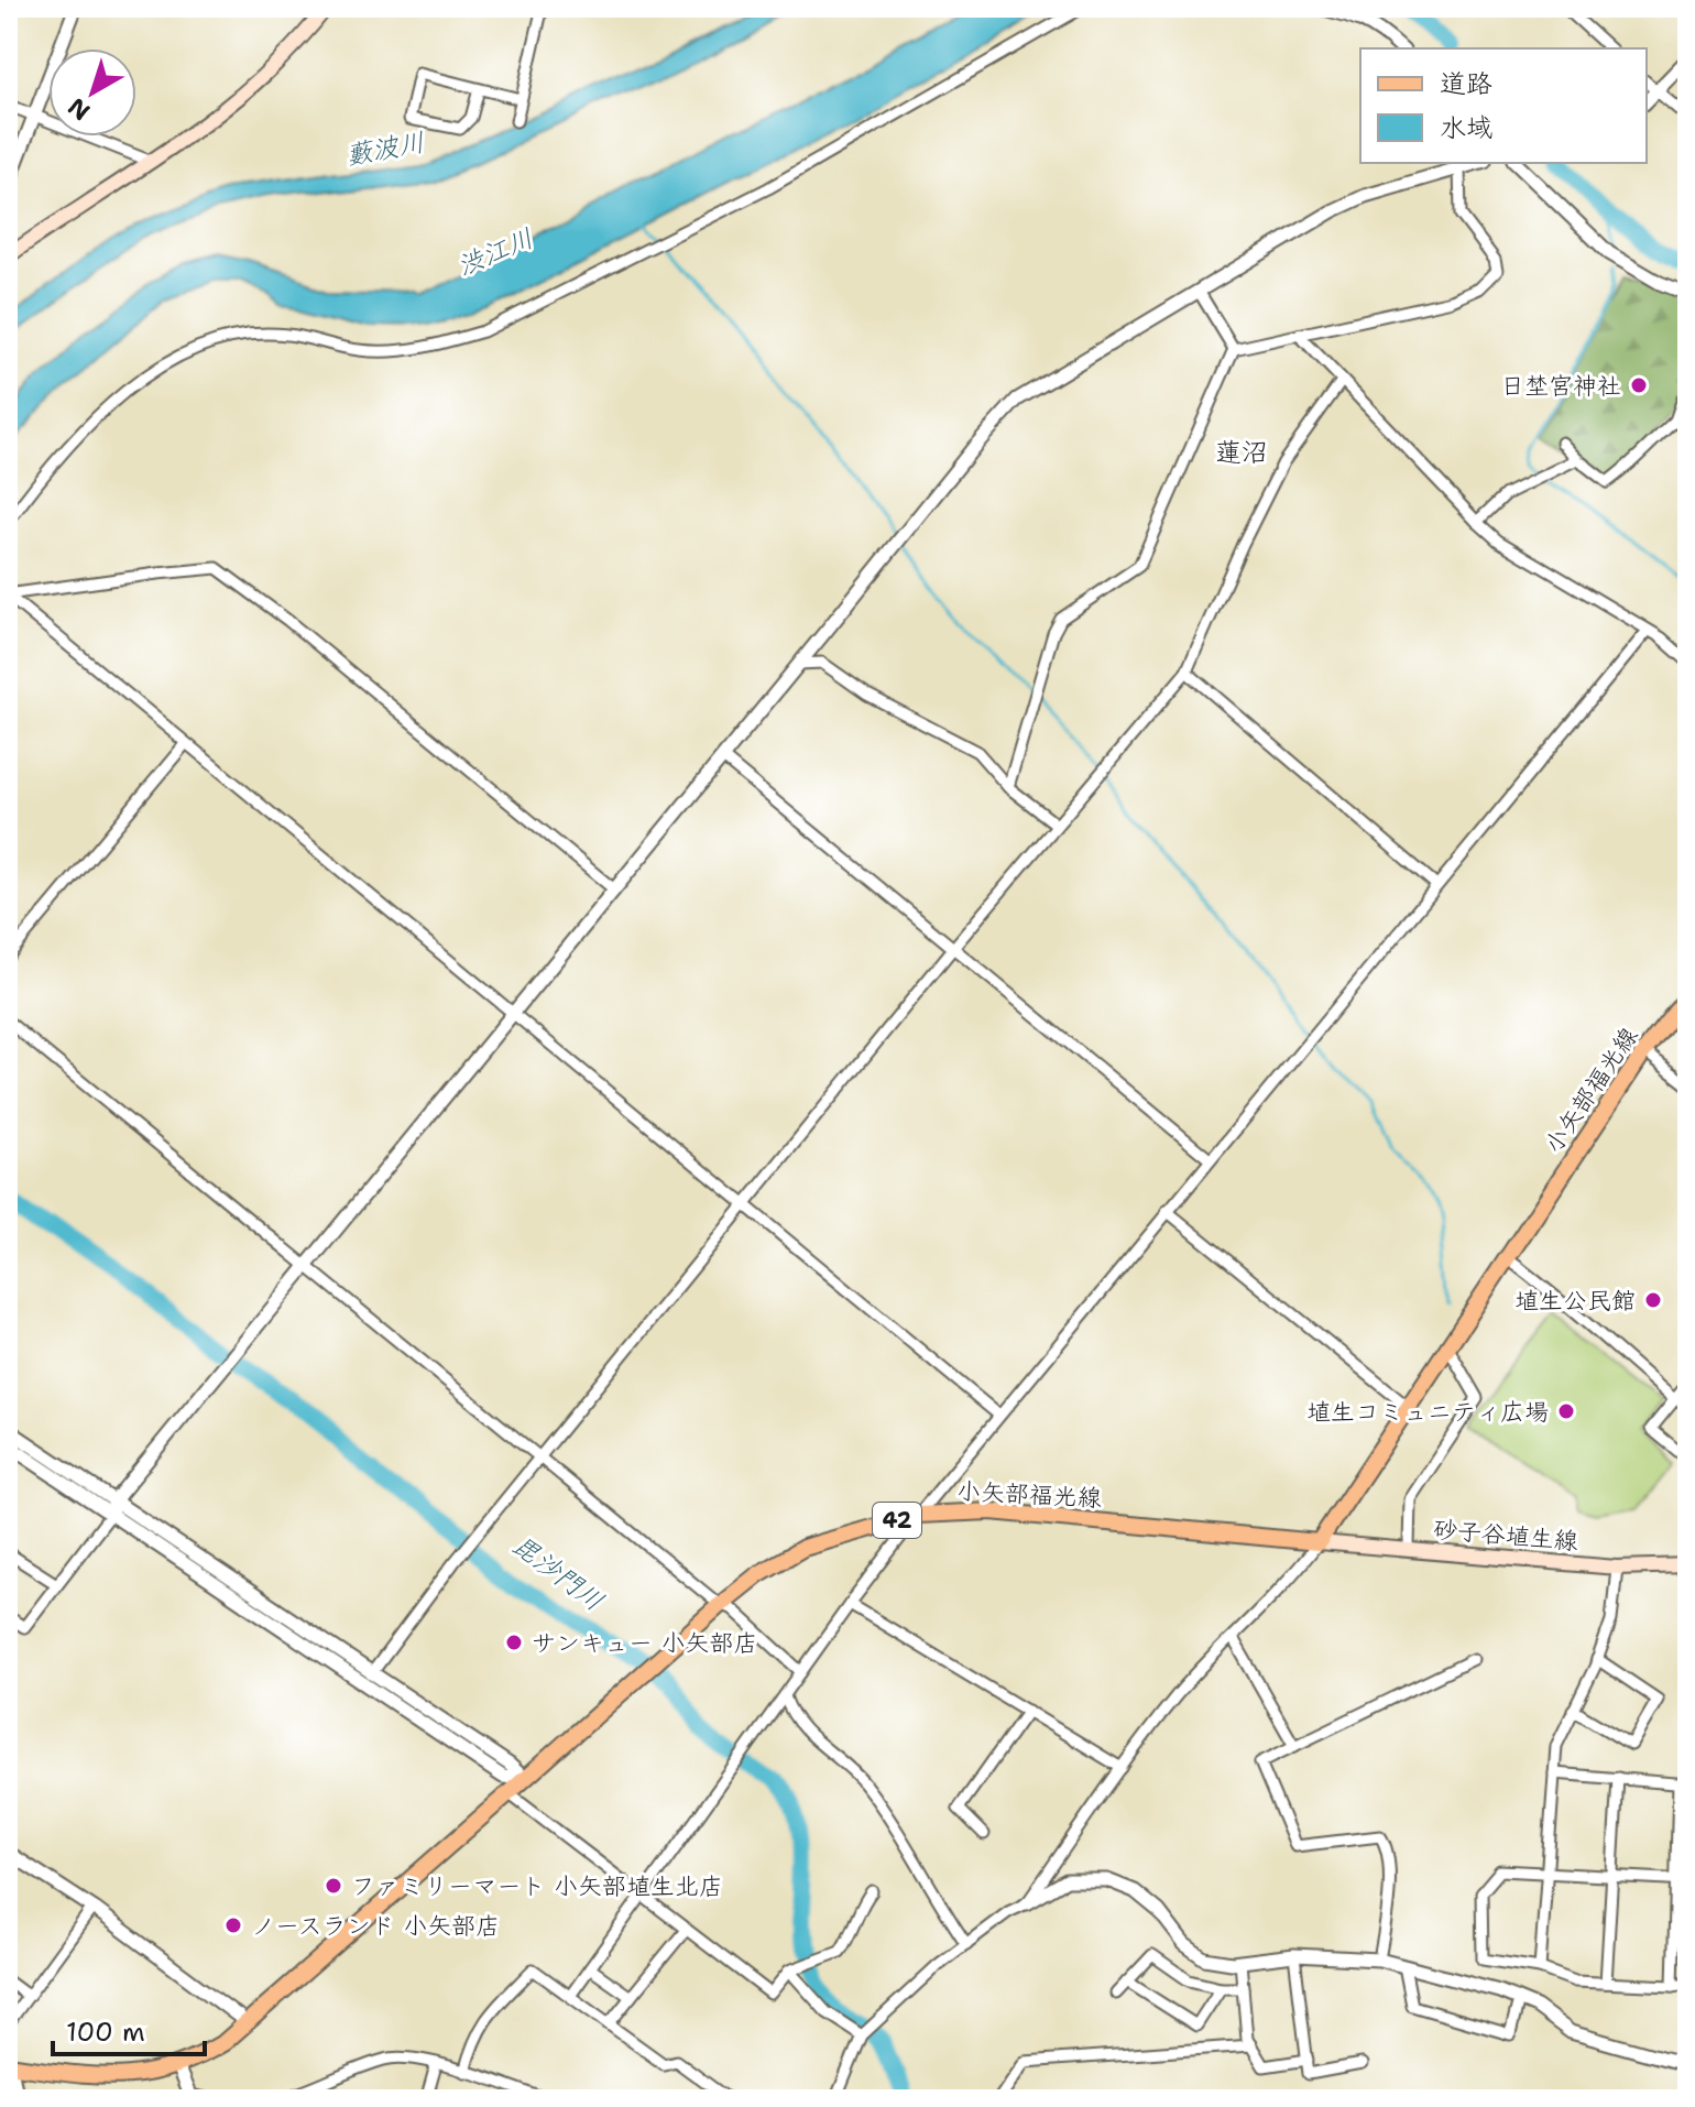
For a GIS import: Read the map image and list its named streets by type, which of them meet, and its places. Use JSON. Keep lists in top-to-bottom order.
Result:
{
  "streets": {
    "main road": ["小矢部福光線", "42", "砂子谷埴生線"]
  },
  "crossings": [
    ["小矢部福光線", "砂子谷埴生線"]
  ],
  "districts": ["蓮沼"],
  "water": ["藪波川", "渋江川", "毘沙門川"],
  "places": [
    "日埜宮神社",
    "埴生公民館",
    "埴生コミュニティ広場",
    "サンキュー 小矢部店",
    "ファミリーマート 小矢部埴生北店",
    "ノースランド 小矢部店"
  ],
  "legend": ["道路", "水域"],
  "scale_bar": "100 m",
  "north": "bottom left"
}
